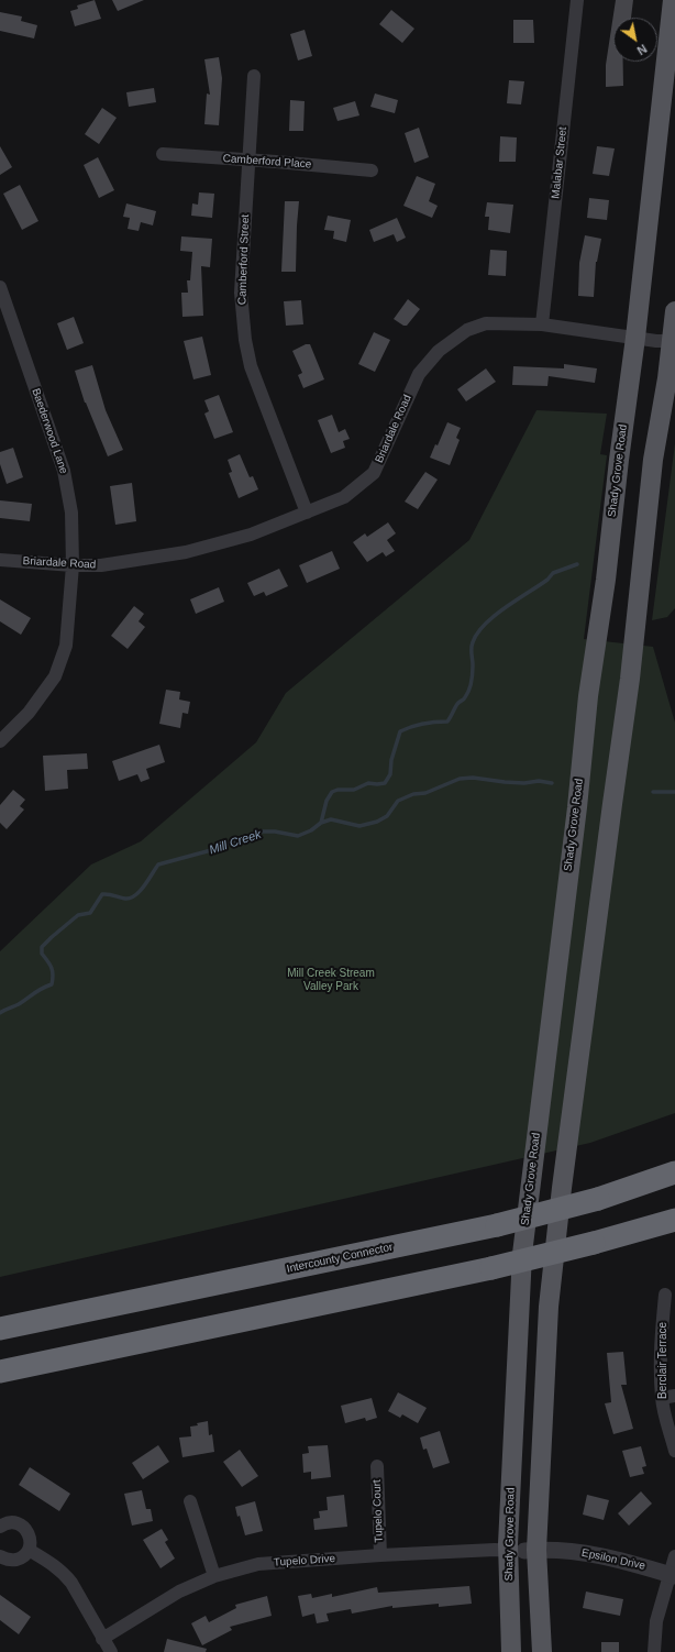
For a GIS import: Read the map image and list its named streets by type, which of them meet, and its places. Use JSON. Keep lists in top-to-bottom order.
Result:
{
  "streets": {
    "highway": ["Intercounty Connector"],
    "main road": ["Shady Grove Road"],
    "street": [
      "Camberford Place",
      "Malabar Street",
      "Camberford Street",
      "Briardale Road",
      "Baederwood Lane",
      "Berclair Terrace",
      "Tupelo Court",
      "Epsilon Drive",
      "Tupelo Drive"
    ]
  },
  "crossings": [
    ["Camberford Place", "Camberford Street"],
    ["Malabar Street", "Briardale Road"],
    ["Camberford Street", "Briardale Road"],
    ["Briardale Road", "Baederwood Lane"],
    ["Briardale Road", "Shady Grove Road"],
    ["Shady Grove Road", "Epsilon Drive"],
    ["Shady Grove Road", "Tupelo Drive"],
    ["Tupelo Court", "Tupelo Drive"],
    ["Epsilon Drive", "Tupelo Drive"]
  ],
  "water": ["Mill Creek"],
  "parks": ["Mill Creek Stream Valley Park"],
  "north": "bottom right"
}
